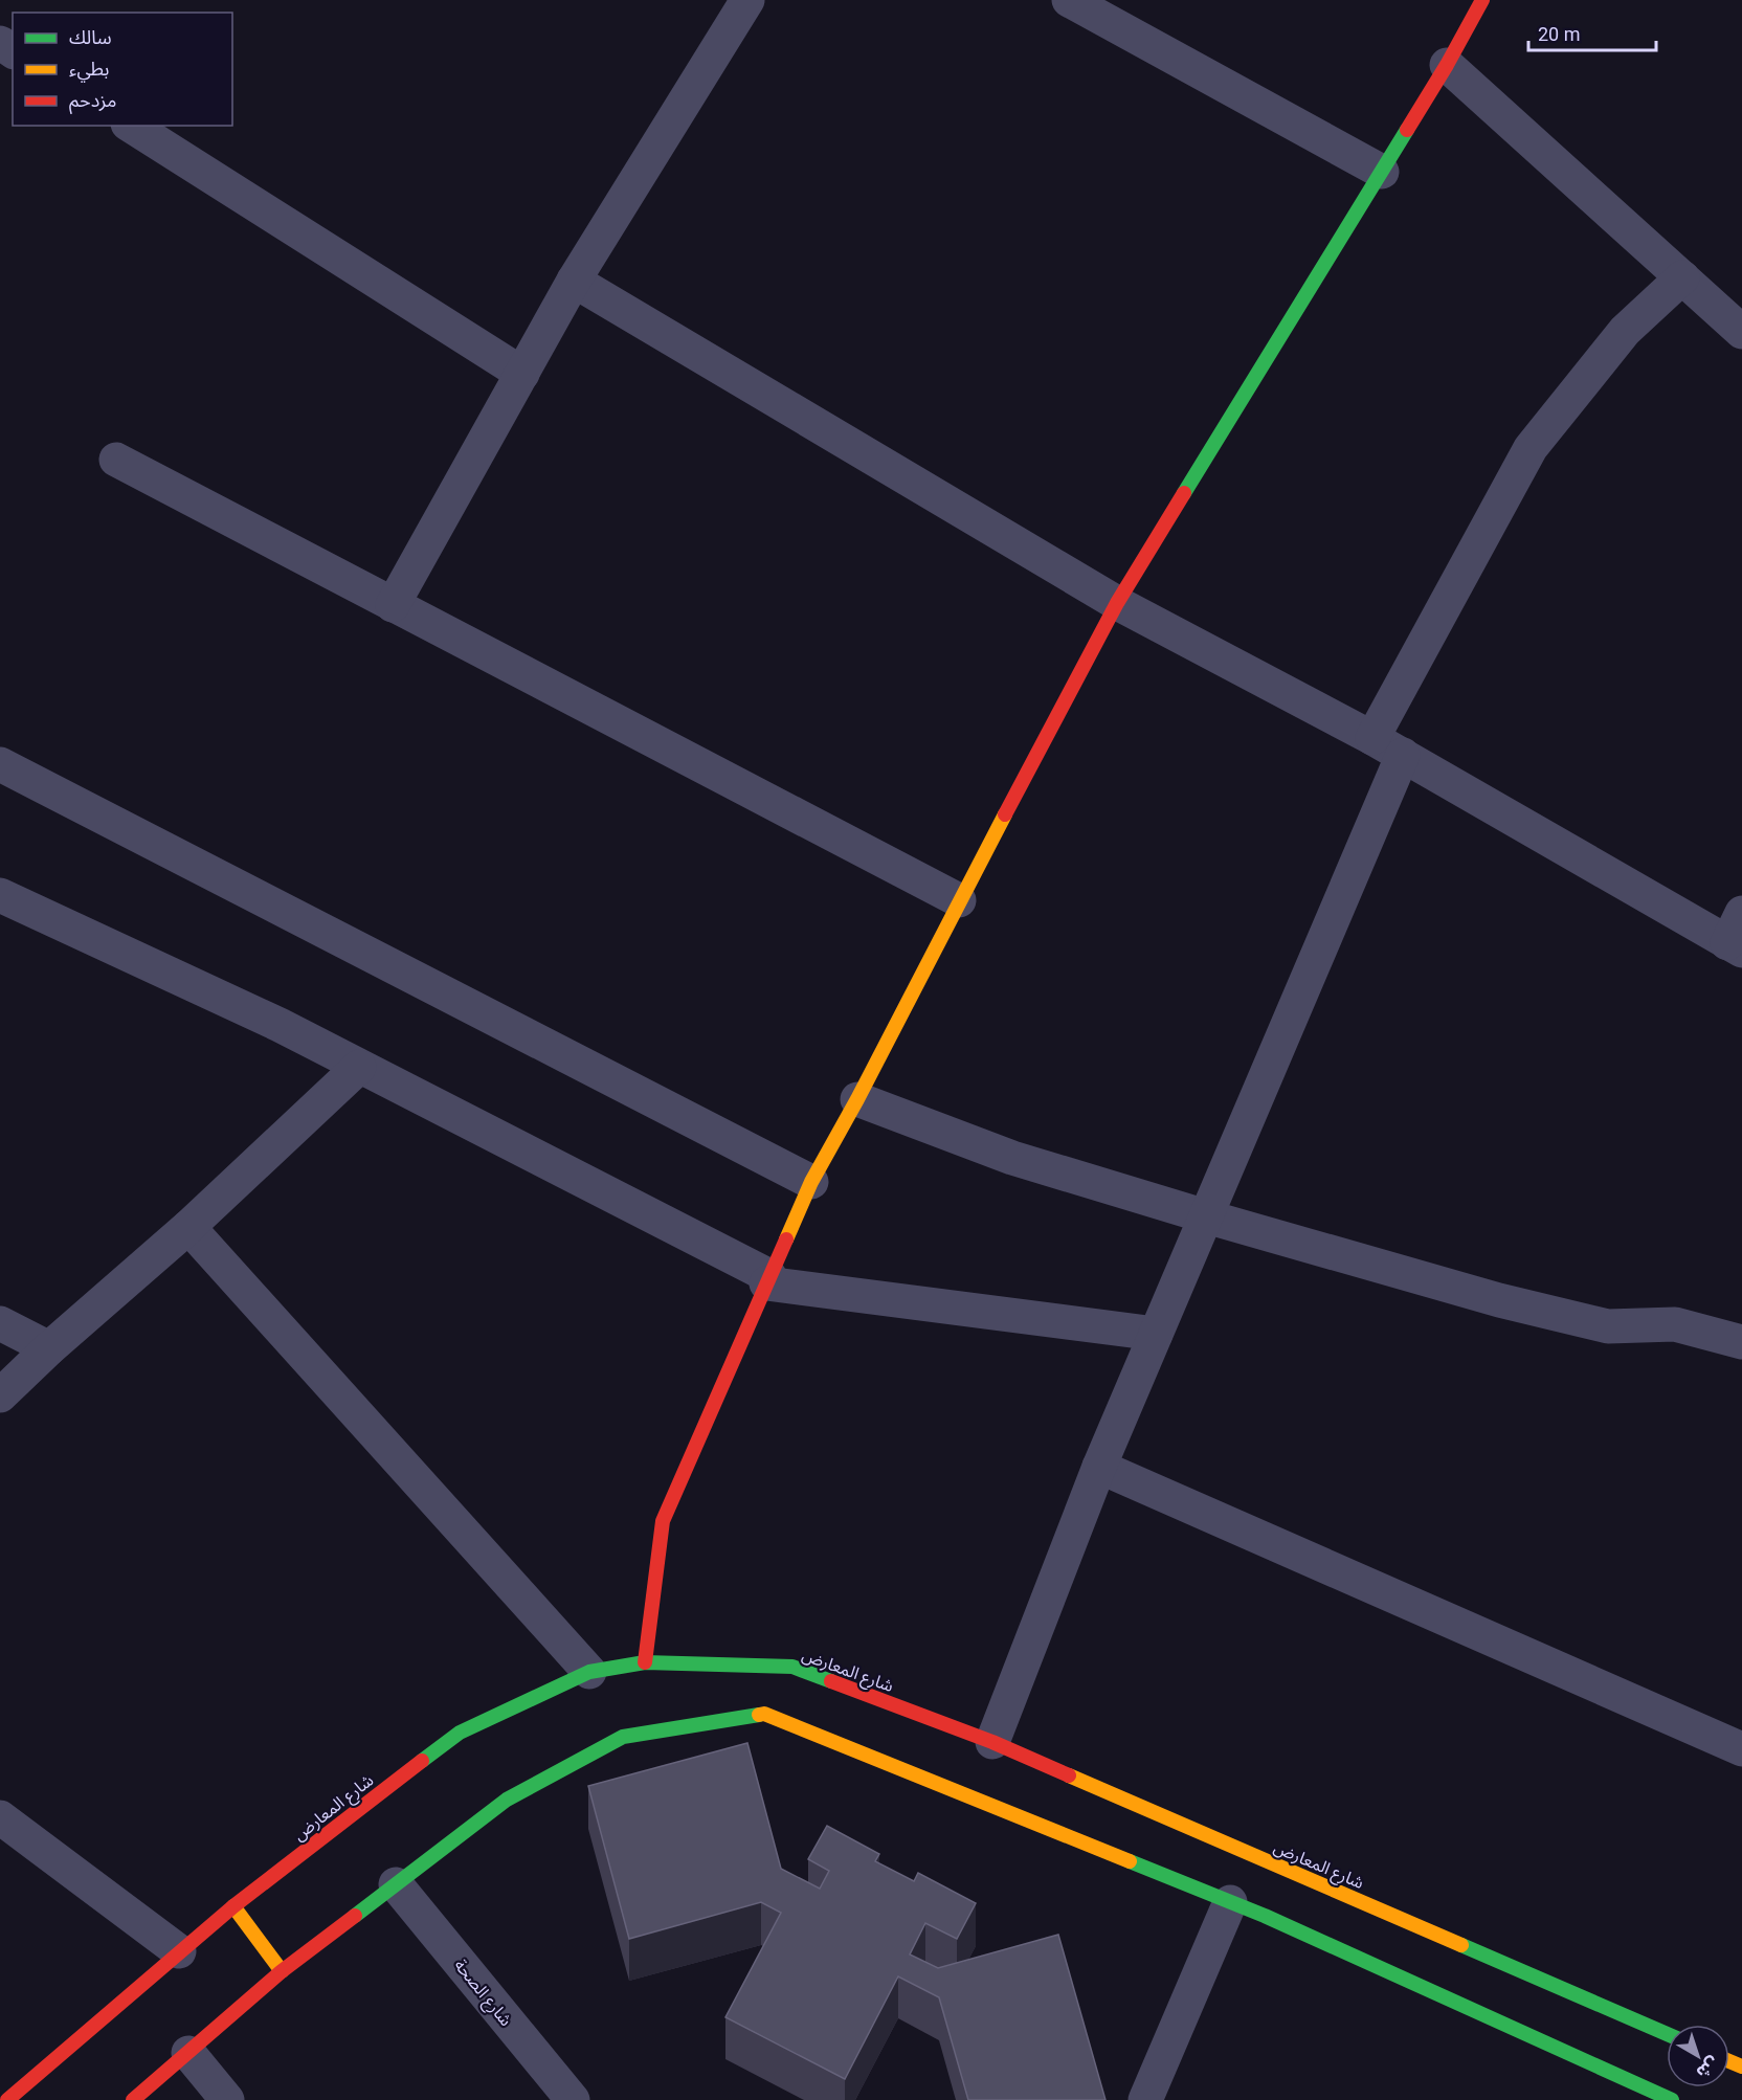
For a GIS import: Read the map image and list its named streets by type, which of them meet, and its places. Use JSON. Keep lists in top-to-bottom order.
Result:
{
  "streets": {
    "street": ["شارع المعارض", "شارع الصحة"]
  },
  "legend": ["سالك", "بطيء", "مزدحم"],
  "scale_bar": "20 m",
  "north": "bottom right"
}
